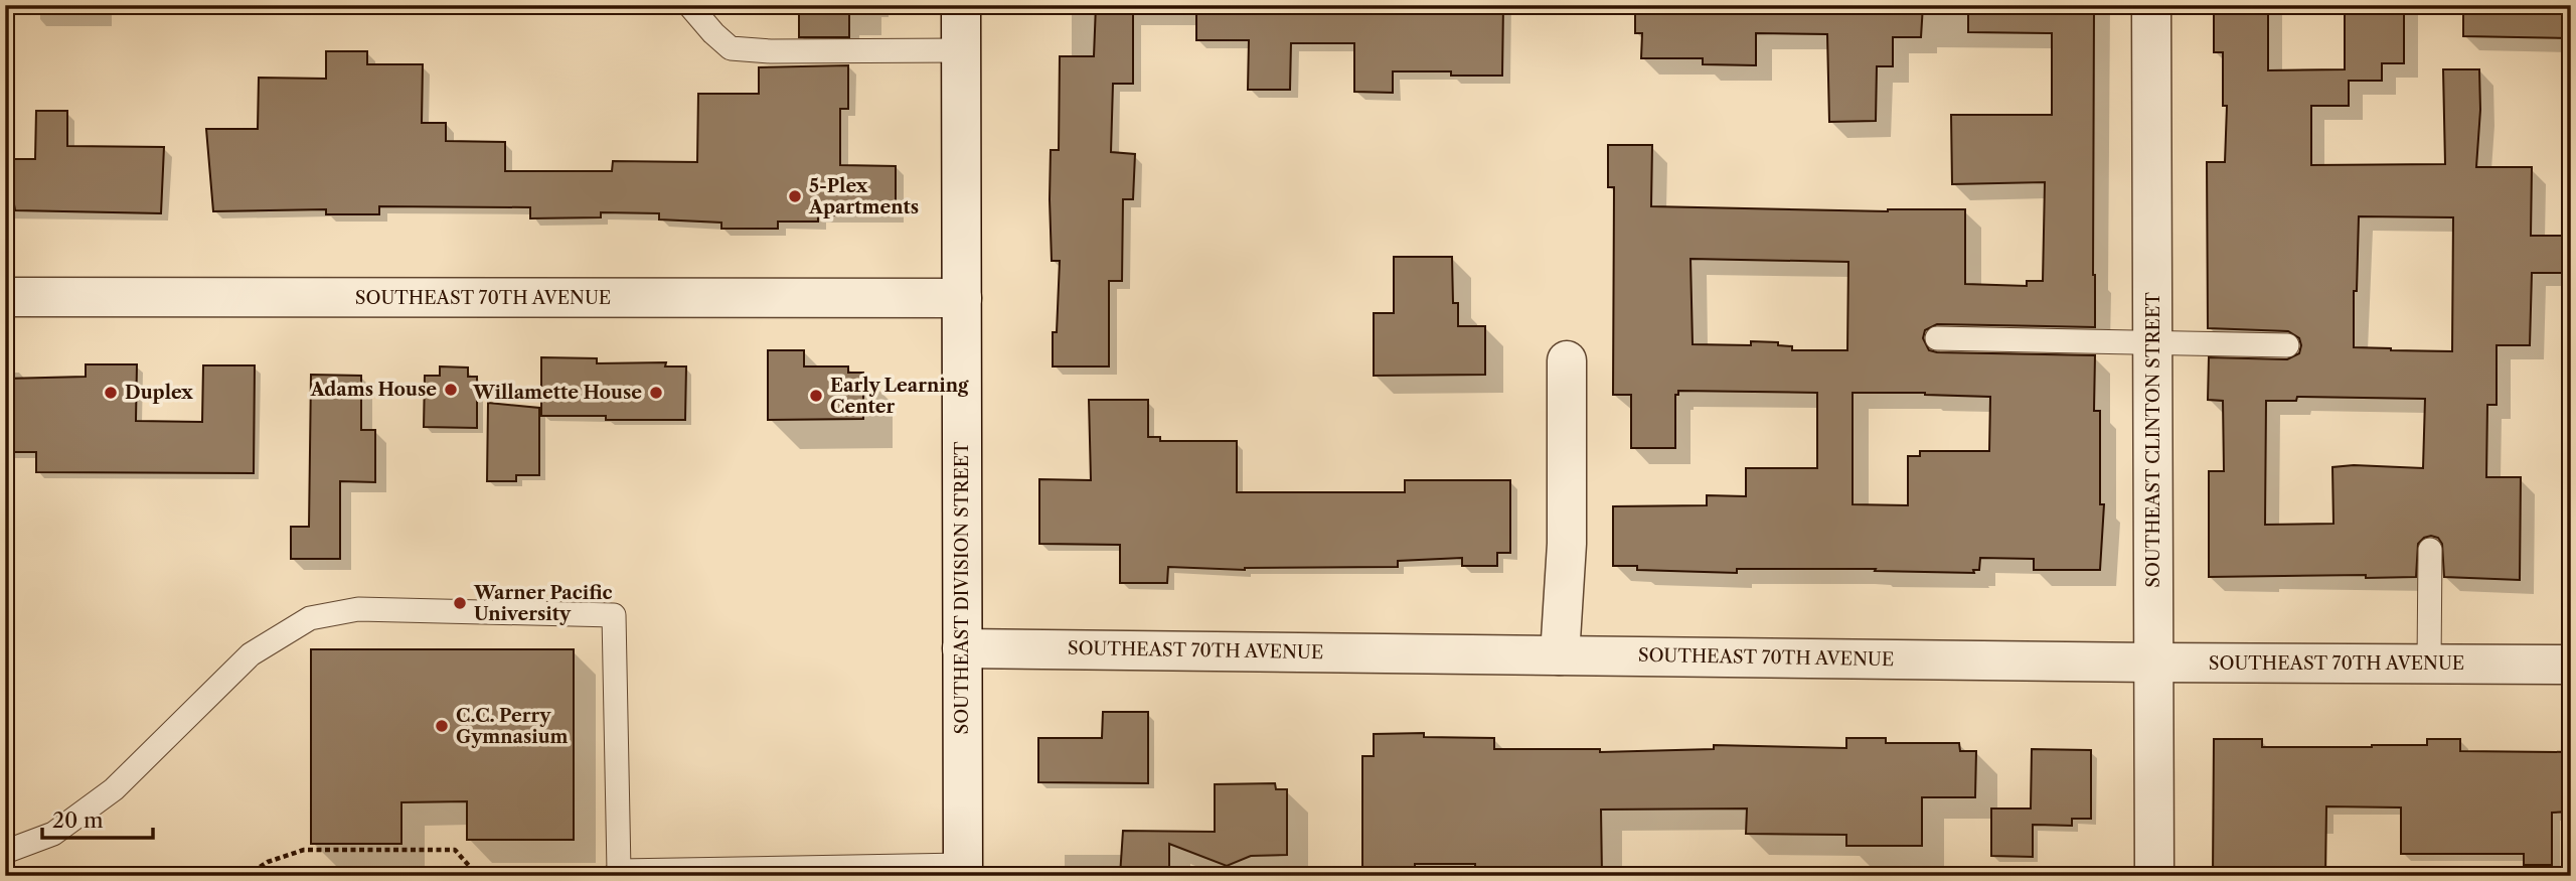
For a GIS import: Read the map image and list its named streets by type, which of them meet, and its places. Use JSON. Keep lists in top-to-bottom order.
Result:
{
  "streets": {
    "street": ["SOUTHEAST 70TH AVENUE", "SOUTHEAST CLINTON STREET", "SOUTHEAST DIVISION STREET"]
  },
  "crossings": [
    ["SOUTHEAST 70TH AVENUE", "SOUTHEAST CLINTON STREET"],
    ["SOUTHEAST 70TH AVENUE", "SOUTHEAST DIVISION STREET"]
  ],
  "places": [
    "5-Plex Apartments",
    "Adams House",
    "Duplex",
    "Willamette House",
    "Early Learning Center",
    "Warner Pacific University",
    "C.C. Perry Gymnasium"
  ],
  "scale_bar": "20 m"
}
